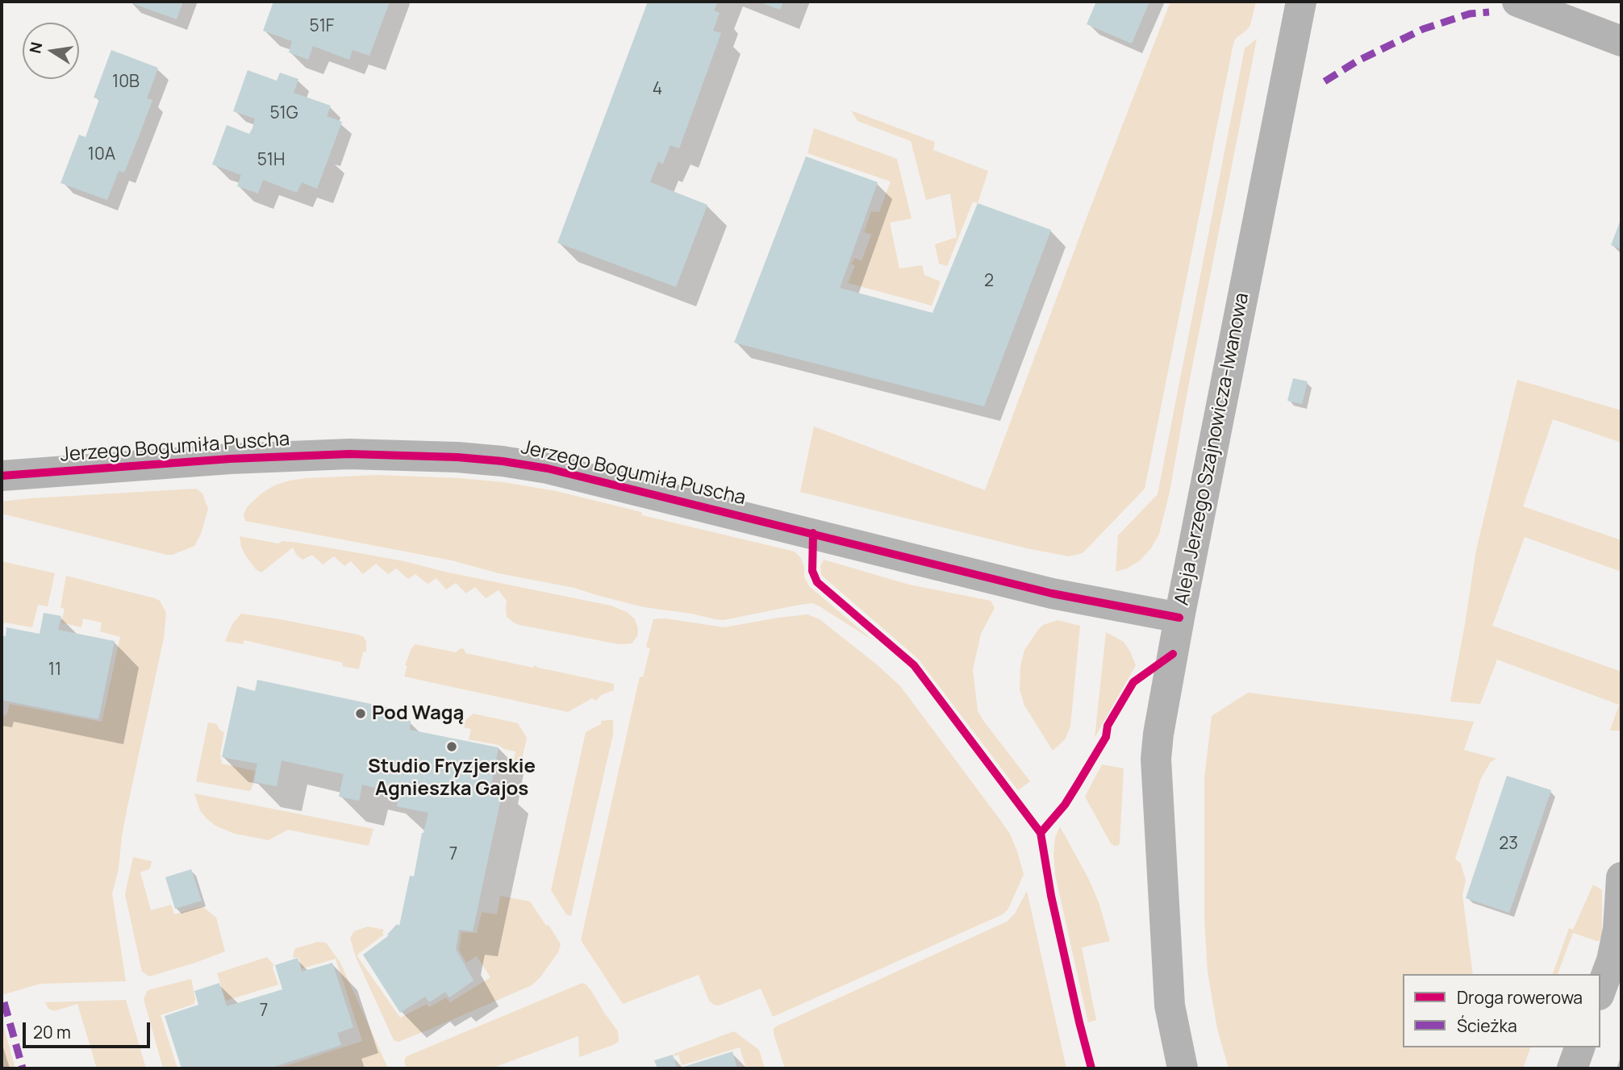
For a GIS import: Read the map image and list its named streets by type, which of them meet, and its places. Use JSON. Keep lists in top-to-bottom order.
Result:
{
  "streets": {
    "street": ["Jerzego Bogumiła Puscha", "Aleja Jerzego Szajnowicza-Iwanowa"]
  },
  "crossings": [
    ["Jerzego Bogumiła Puscha", "Aleja Jerzego Szajnowicza-Iwanowa"]
  ],
  "places": ["Pod Wagą", "Studio Fryzjerskie Agnieszka Gajos"],
  "house_numbers": [
    "51F",
    "10B",
    "4",
    "51G",
    "10A",
    "51H",
    "2",
    "11",
    "23",
    "7",
    "7"
  ],
  "legend": ["Droga rowerowa", "Ścieżka"],
  "scale_bar": "20 m",
  "north": "left"
}
